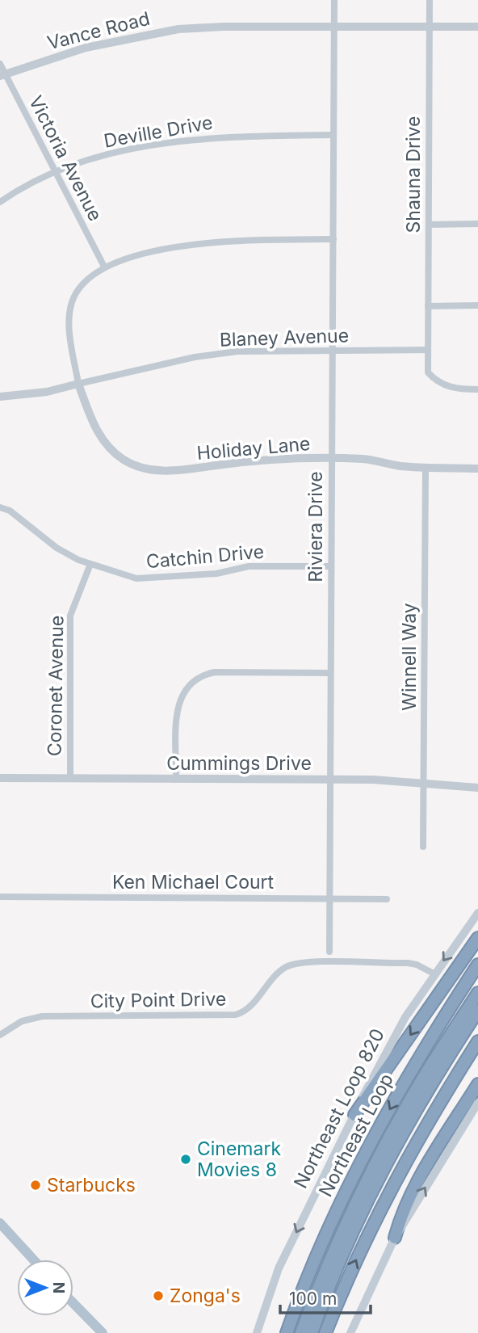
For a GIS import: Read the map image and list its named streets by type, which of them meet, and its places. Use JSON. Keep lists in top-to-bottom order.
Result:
{
  "streets": {
    "highway": ["Northeast Loop"],
    "main road": ["Northeast Loop 820"],
    "street": [
      "Vance Road",
      "Deville Drive",
      "Victoria Avenue",
      "Shauna Drive",
      "Blaney Avenue",
      "Holiday Lane",
      "Riviera Drive",
      "Catchin Drive",
      "Winnell Way",
      "Coronet Avenue",
      "Cummings Drive",
      "Ken Michael Court",
      "City Point Drive"
    ]
  },
  "crossings": [
    ["Vance Road", "Victoria Avenue"],
    ["Vance Road", "Shauna Drive"],
    ["Vance Road", "Riviera Drive"],
    ["Deville Drive", "Victoria Avenue"],
    ["Deville Drive", "Riviera Drive"],
    ["Shauna Drive", "Blaney Avenue"],
    ["Blaney Avenue", "Holiday Lane"],
    ["Blaney Avenue", "Riviera Drive"],
    ["Holiday Lane", "Riviera Drive"],
    ["Holiday Lane", "Winnell Way"],
    ["Riviera Drive", "Catchin Drive"],
    ["Riviera Drive", "Cummings Drive"],
    ["Riviera Drive", "Ken Michael Court"],
    ["Catchin Drive", "Coronet Avenue"],
    ["Winnell Way", "Cummings Drive"],
    ["Coronet Avenue", "Cummings Drive"],
    ["City Point Drive", "Northeast Loop 820"]
  ],
  "one_way": ["Northeast Loop 820"],
  "places": ["Cinemark Movies 8", "Starbucks", "Zonga's"],
  "scale_bar": "100 m",
  "north": "right"
}
